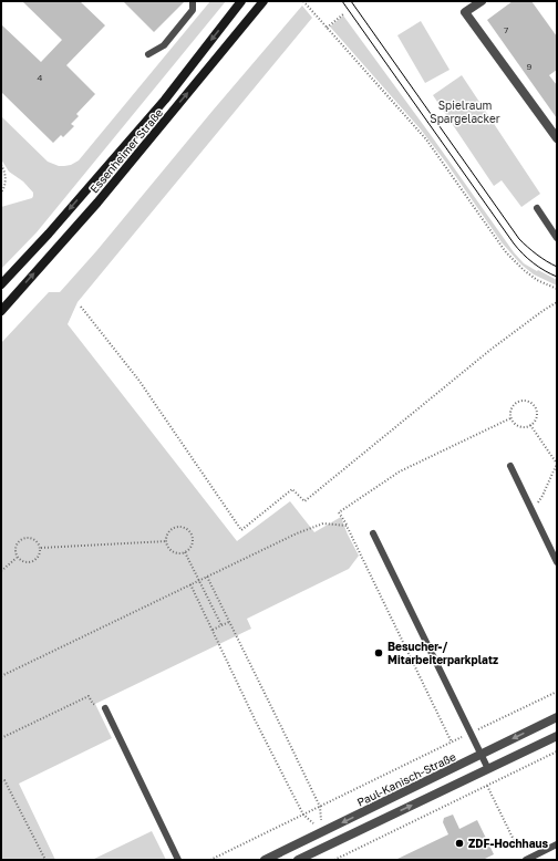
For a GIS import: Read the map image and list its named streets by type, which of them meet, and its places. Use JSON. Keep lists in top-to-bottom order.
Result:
{
  "streets": {
    "main road": ["Essenheimer Straße"],
    "street": ["Paul-Kanisch-Straße"]
  },
  "parks": ["Spielraum Spargelacker"],
  "places": ["Besucher-/ Mitarbeiterparkplatz", "ZDF-Hochhaus"],
  "house_numbers": ["7", "9", "4"]
}
